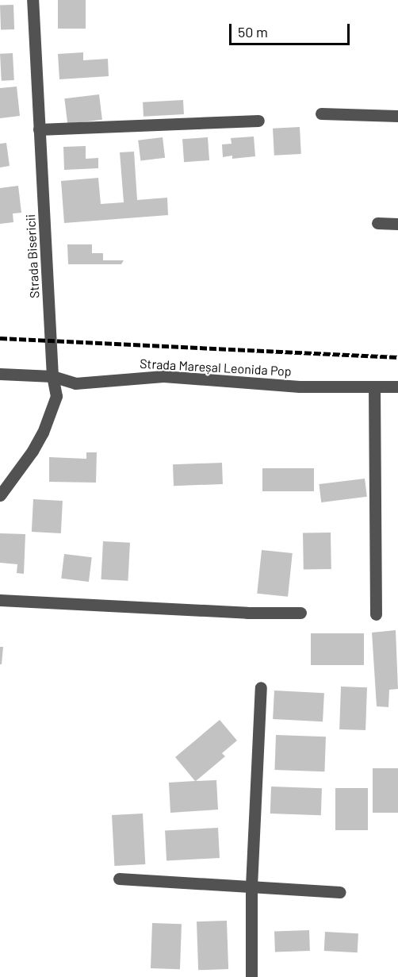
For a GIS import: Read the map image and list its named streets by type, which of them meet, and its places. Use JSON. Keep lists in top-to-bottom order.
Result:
{
  "streets": {
    "street": ["Strada Bisericii", "Strada Mareșal Leonida Pop"]
  },
  "crossings": [
    ["Strada Bisericii", "Strada Mareșal Leonida Pop"]
  ],
  "scale_bar": "50 m"
}
